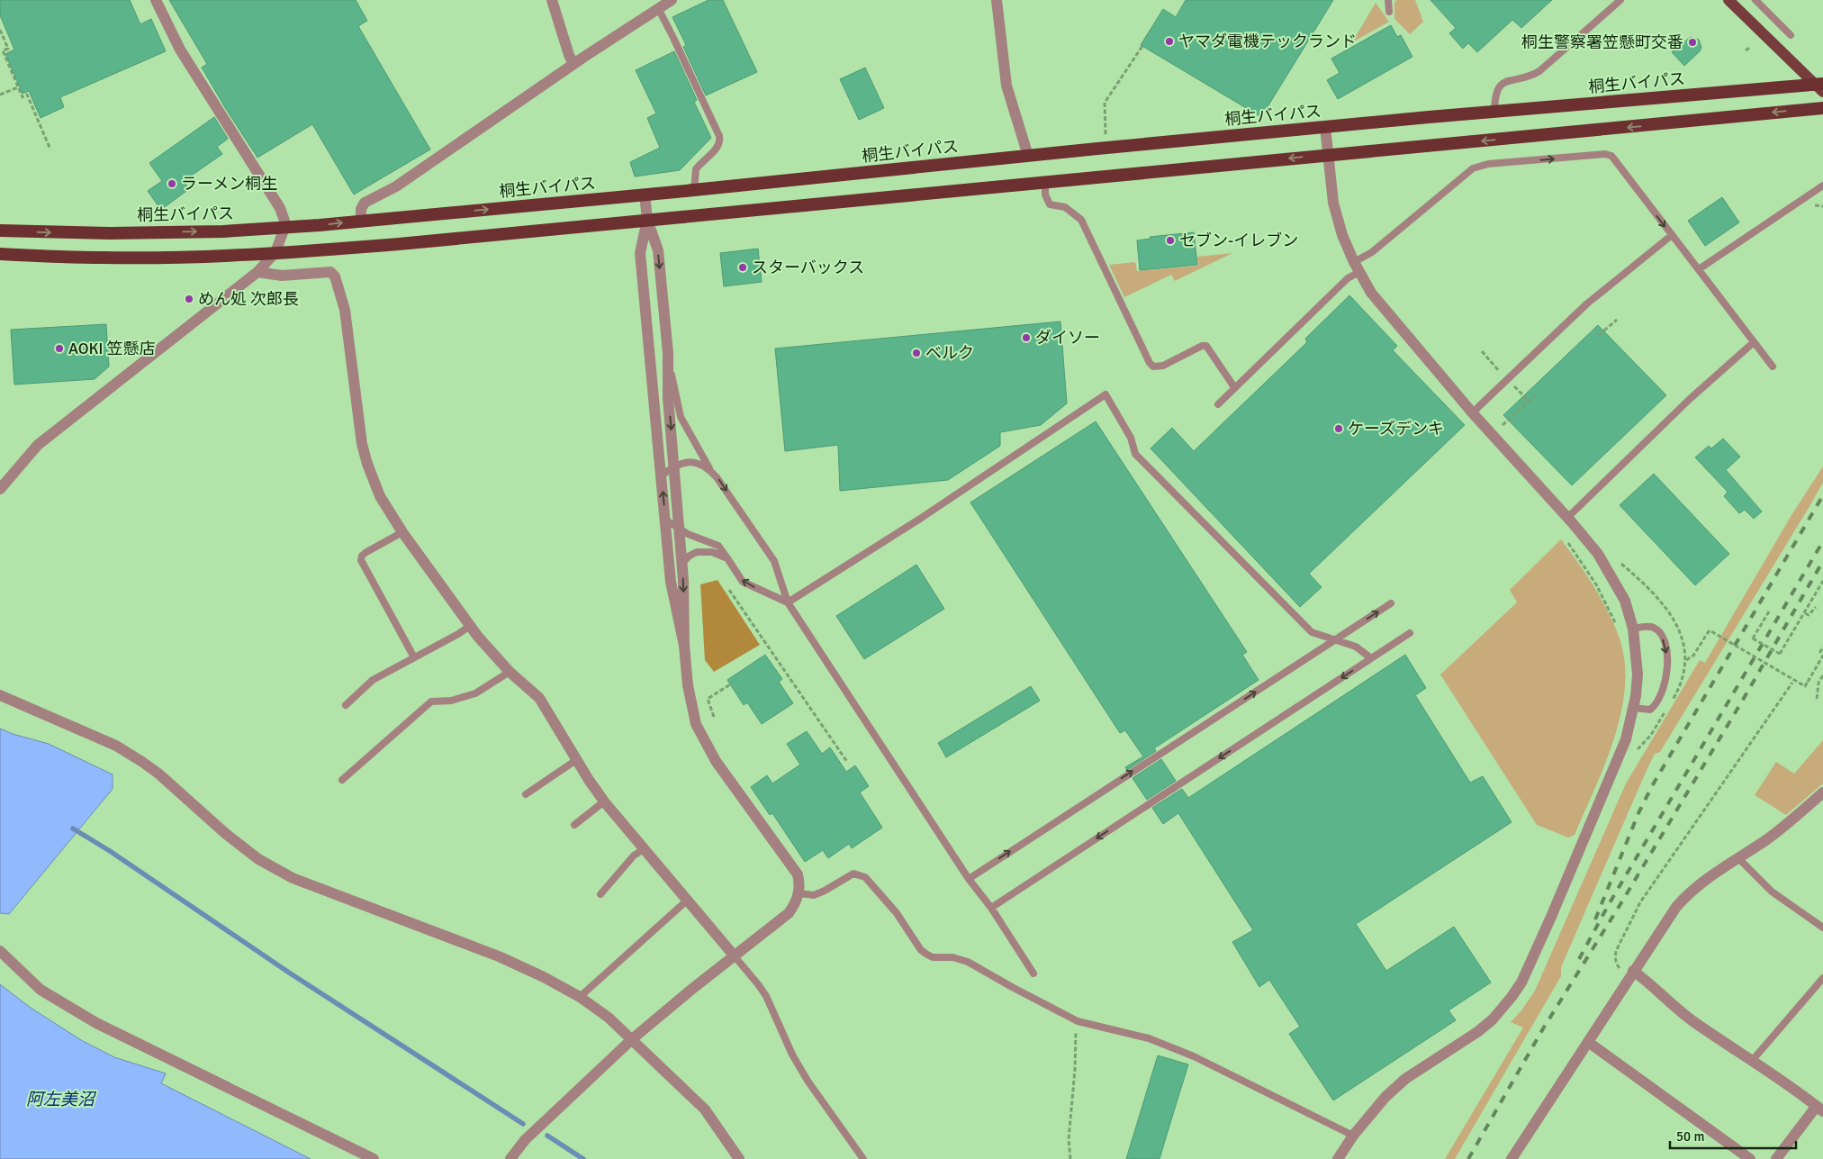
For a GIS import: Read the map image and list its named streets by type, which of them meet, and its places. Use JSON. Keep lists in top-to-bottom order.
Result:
{
  "streets": {
    "highway": ["桐生バイパス"]
  },
  "water": ["阿左美沼"],
  "places": [
    "ヤマダ電機テックランド",
    "桐生警察署笠懸町交番",
    "ラーメン桐生",
    "セブン-イレブン",
    "スターバックス",
    "めん処 次郎長",
    "ダイソー",
    "AOKI 笠懸店",
    "ベルク",
    "ケーズデンキ"
  ],
  "scale_bar": "50 m"
}
